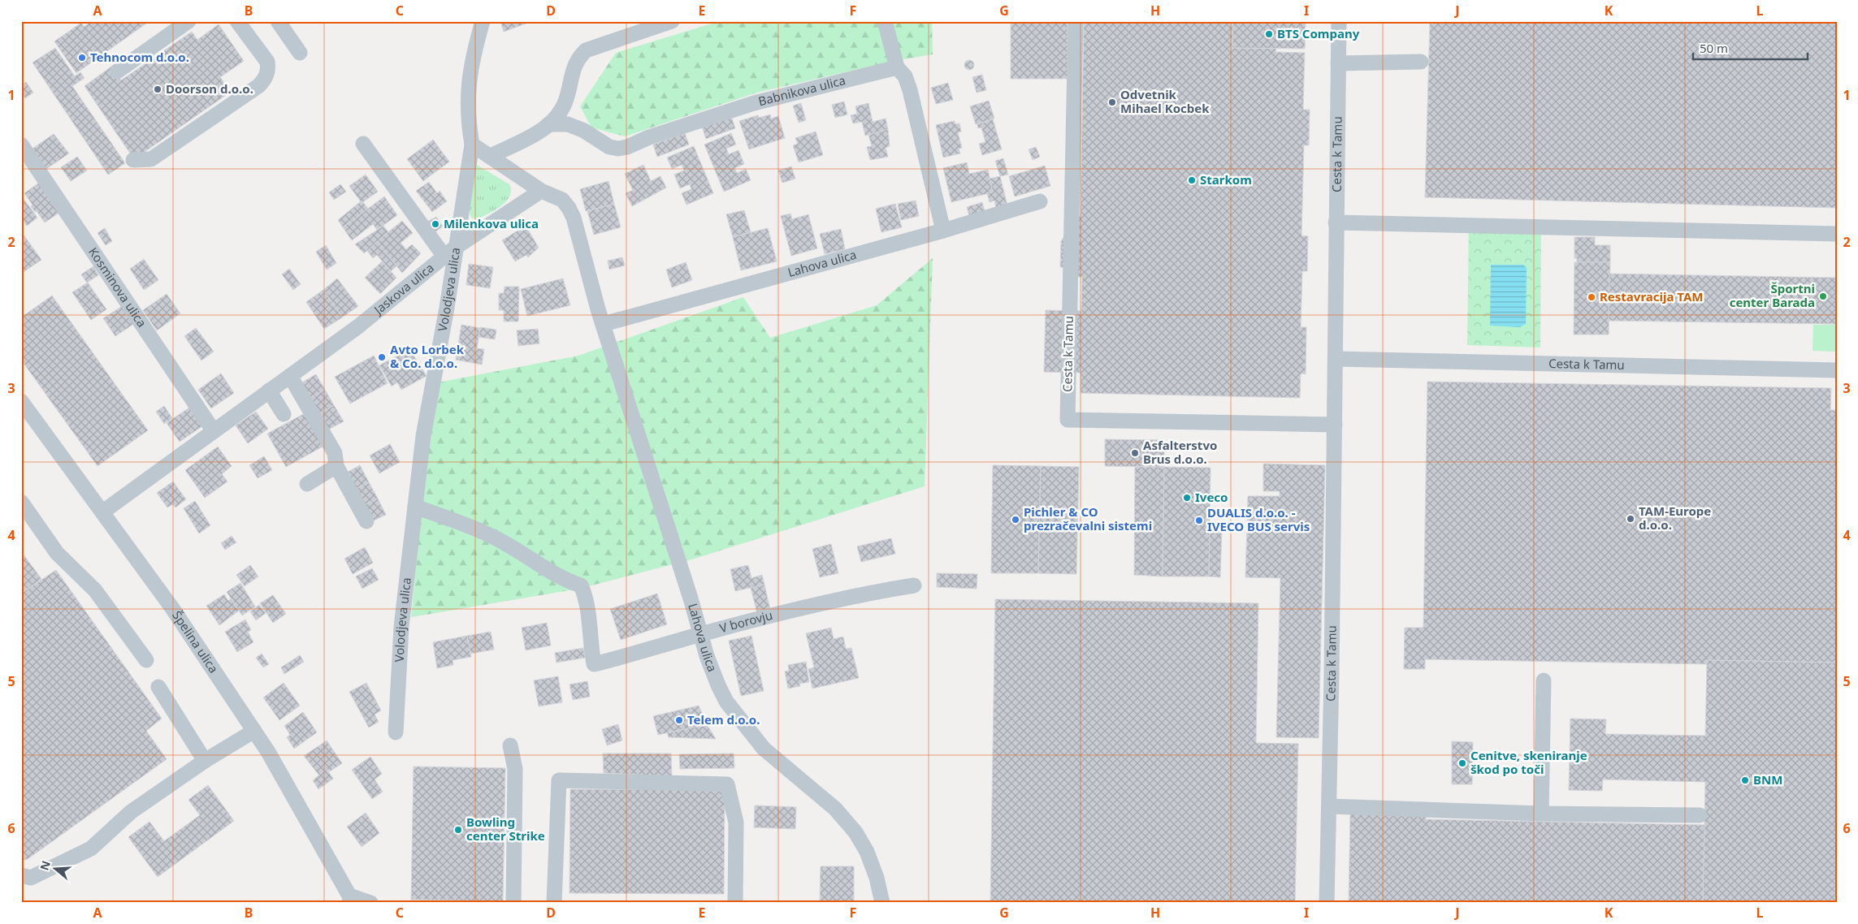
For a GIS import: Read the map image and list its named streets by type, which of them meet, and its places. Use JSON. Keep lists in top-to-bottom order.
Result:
{
  "streets": {
    "street": [
      "Babnikova ulica",
      "Cesta k Tamu",
      "Lahova ulica",
      "Kosminova ulica",
      "Jaskova ulica",
      "Volodjeva ulica",
      "V borovju",
      "Špelina ulica"
    ]
  },
  "crossings": [
    ["Lahova ulica", "Jaskova ulica"],
    ["Lahova ulica", "V borovju"],
    ["Kosminova ulica", "Jaskova ulica"],
    ["Jaskova ulica", "Volodjeva ulica"],
    ["Jaskova ulica", "Špelina ulica"],
    ["Volodjeva ulica", "V borovju"]
  ],
  "places": [
    "BTS Company",
    "Tehnocom d.o.o.",
    "Doorson d.o.o.",
    "Odvetnik Mihael Kocbek",
    "Starkom",
    "Milenkova ulica",
    "Športni center Barada",
    "Restavracija TAM",
    "Avto Lorbek & Co. d.o.o.",
    "Asfalterstvo Brus d.o.o.",
    "Iveco",
    "TAM-Europe d.o.o.",
    "Pichler & CO prezračevalni sistemi",
    "DUALIS d.o.o. - IVECO BUS servis",
    "Telem d.o.o.",
    "Cenitve, skeniranje škod po toči",
    "BNM",
    "Bowling center Strike"
  ],
  "scale_bar": "50 m",
  "north": "left",
  "grid": {
    "columns": [
      "A",
      "B",
      "C",
      "D",
      "E",
      "F",
      "G",
      "H",
      "I",
      "J",
      "K",
      "L"
    ],
    "rows": [
      "1",
      "2",
      "3",
      "4",
      "5",
      "6"
    ]
  }
}
